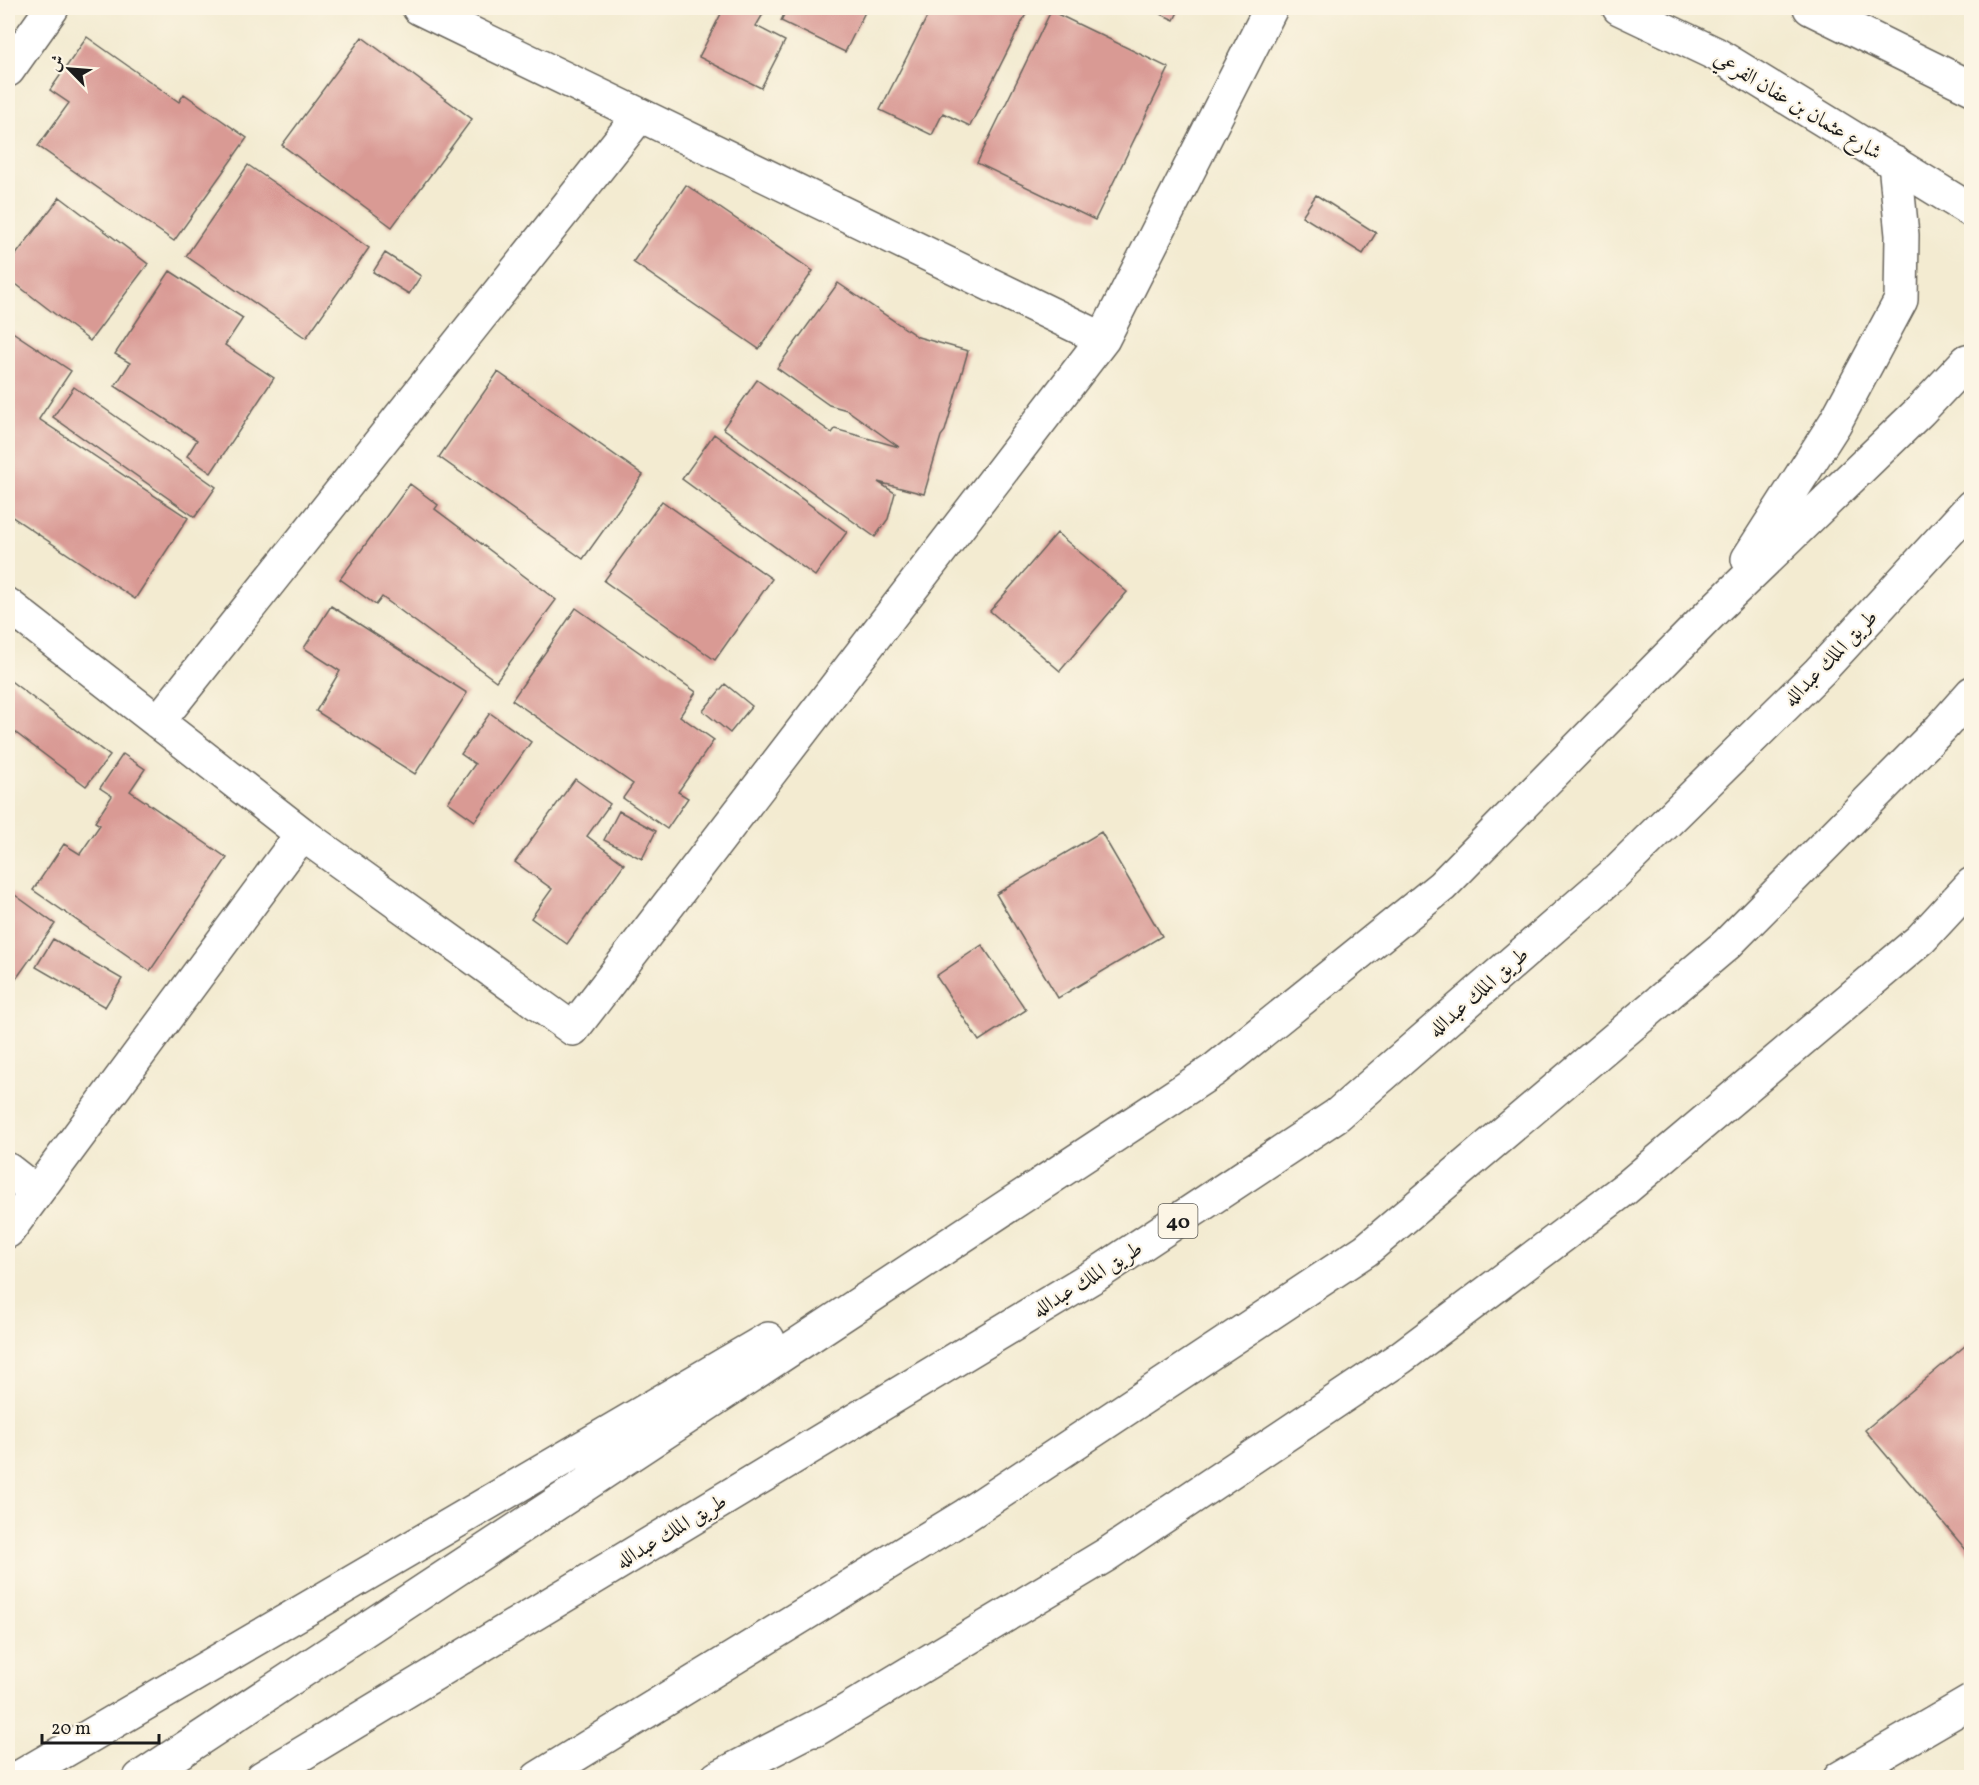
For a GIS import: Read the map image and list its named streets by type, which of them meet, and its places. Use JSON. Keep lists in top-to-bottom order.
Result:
{
  "streets": {
    "main road": ["شارع عثمان بن عفان الفرعي", "طريق الملك عبدالله", "40"]
  },
  "scale_bar": "20 m",
  "north": "top left"
}
